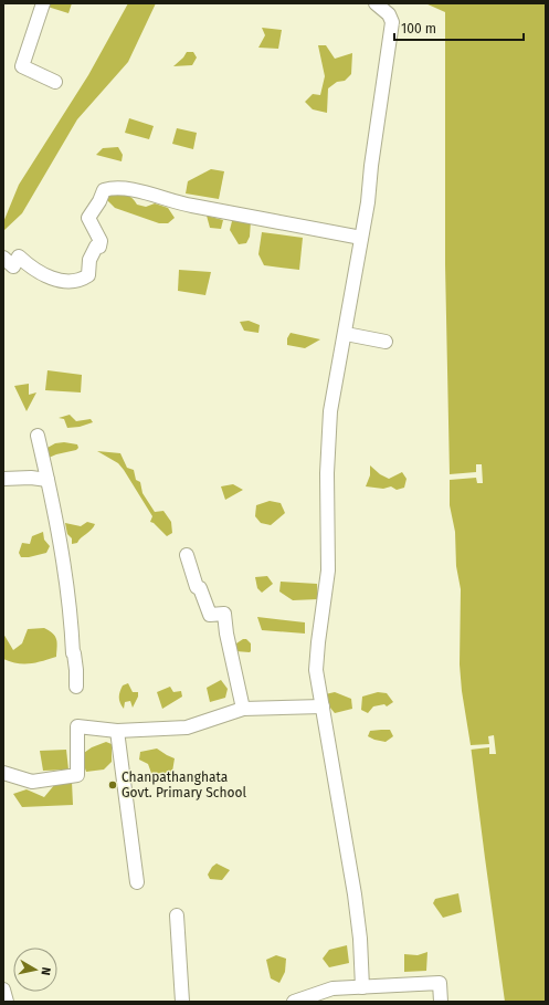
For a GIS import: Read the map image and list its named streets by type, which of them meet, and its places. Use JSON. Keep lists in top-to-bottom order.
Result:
{
  "places": ["Chanpathanghata Govt. Primary School"],
  "scale_bar": "100 m",
  "north": "right"
}
